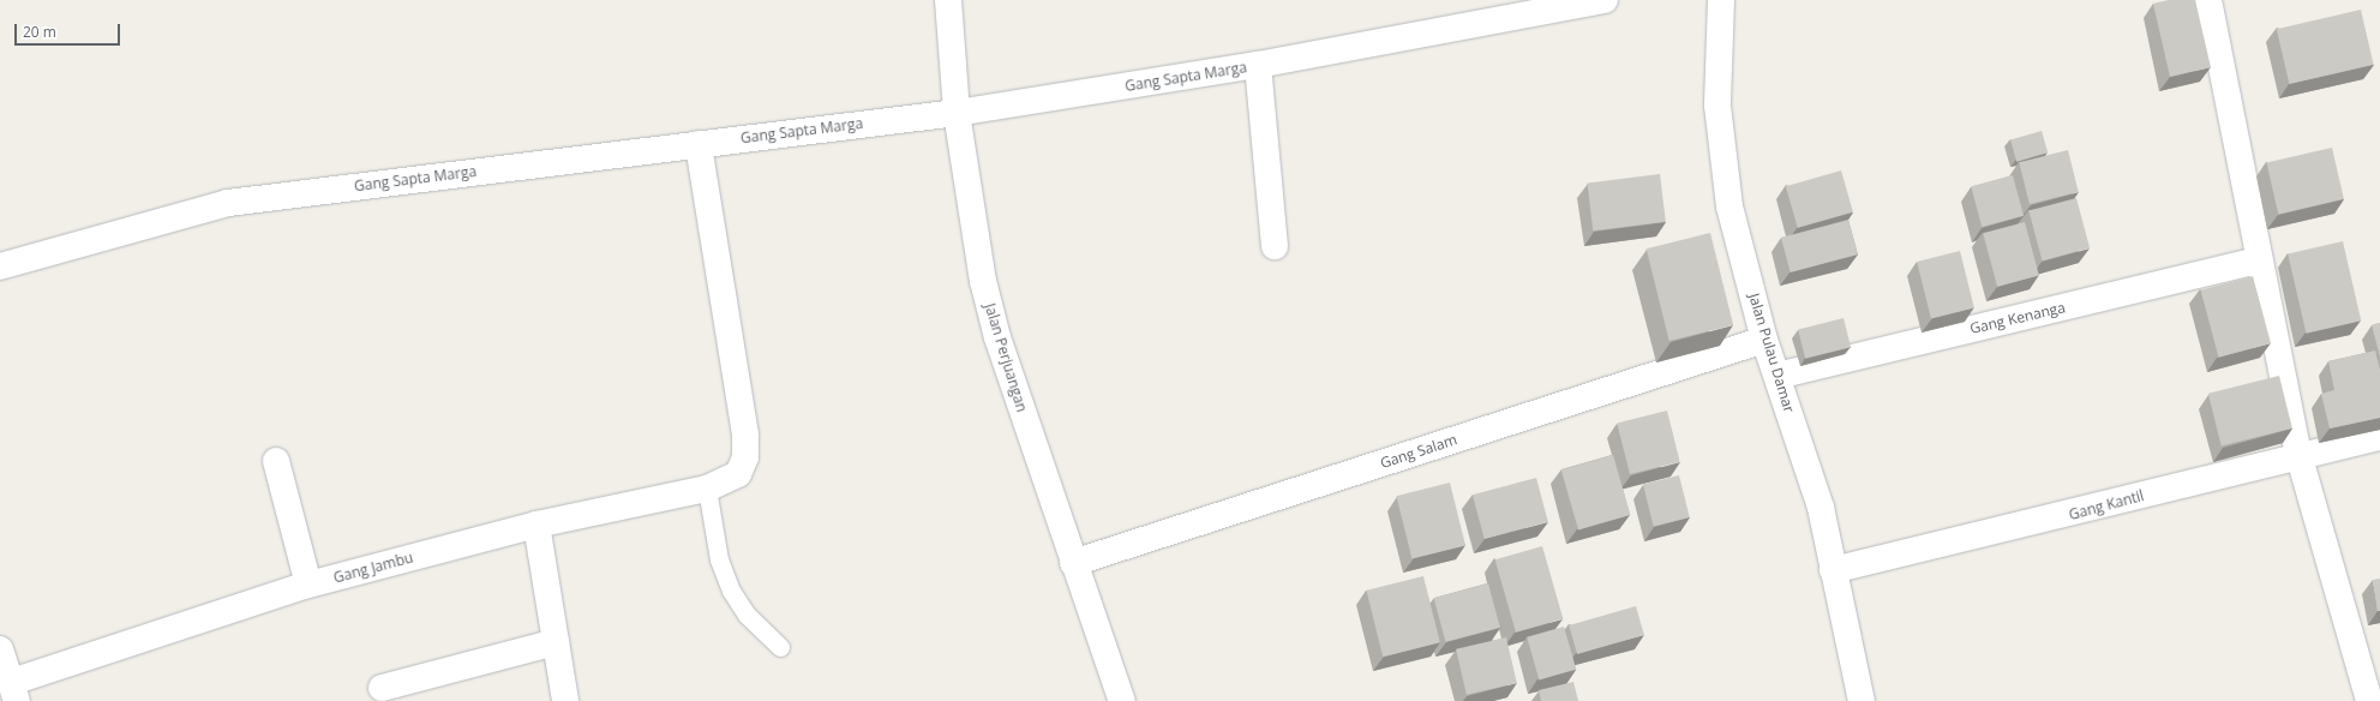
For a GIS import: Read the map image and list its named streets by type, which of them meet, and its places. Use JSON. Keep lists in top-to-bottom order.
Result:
{
  "streets": {
    "street": [
      "Gang Sapta Marga",
      "Gang Kenanga",
      "Jalan Pulau Damar",
      "Jalan Perjuangan",
      "Gang Salam",
      "Gang Kantil",
      "Gang Jambu"
    ]
  },
  "crossings": [
    ["Gang Sapta Marga", "Jalan Perjuangan"],
    ["Gang Sapta Marga", "Gang Jambu"],
    ["Gang Kenanga", "Jalan Pulau Damar"],
    ["Jalan Pulau Damar", "Gang Salam"],
    ["Jalan Pulau Damar", "Gang Kantil"],
    ["Jalan Perjuangan", "Gang Salam"]
  ],
  "scale_bar": "20 m"
}
